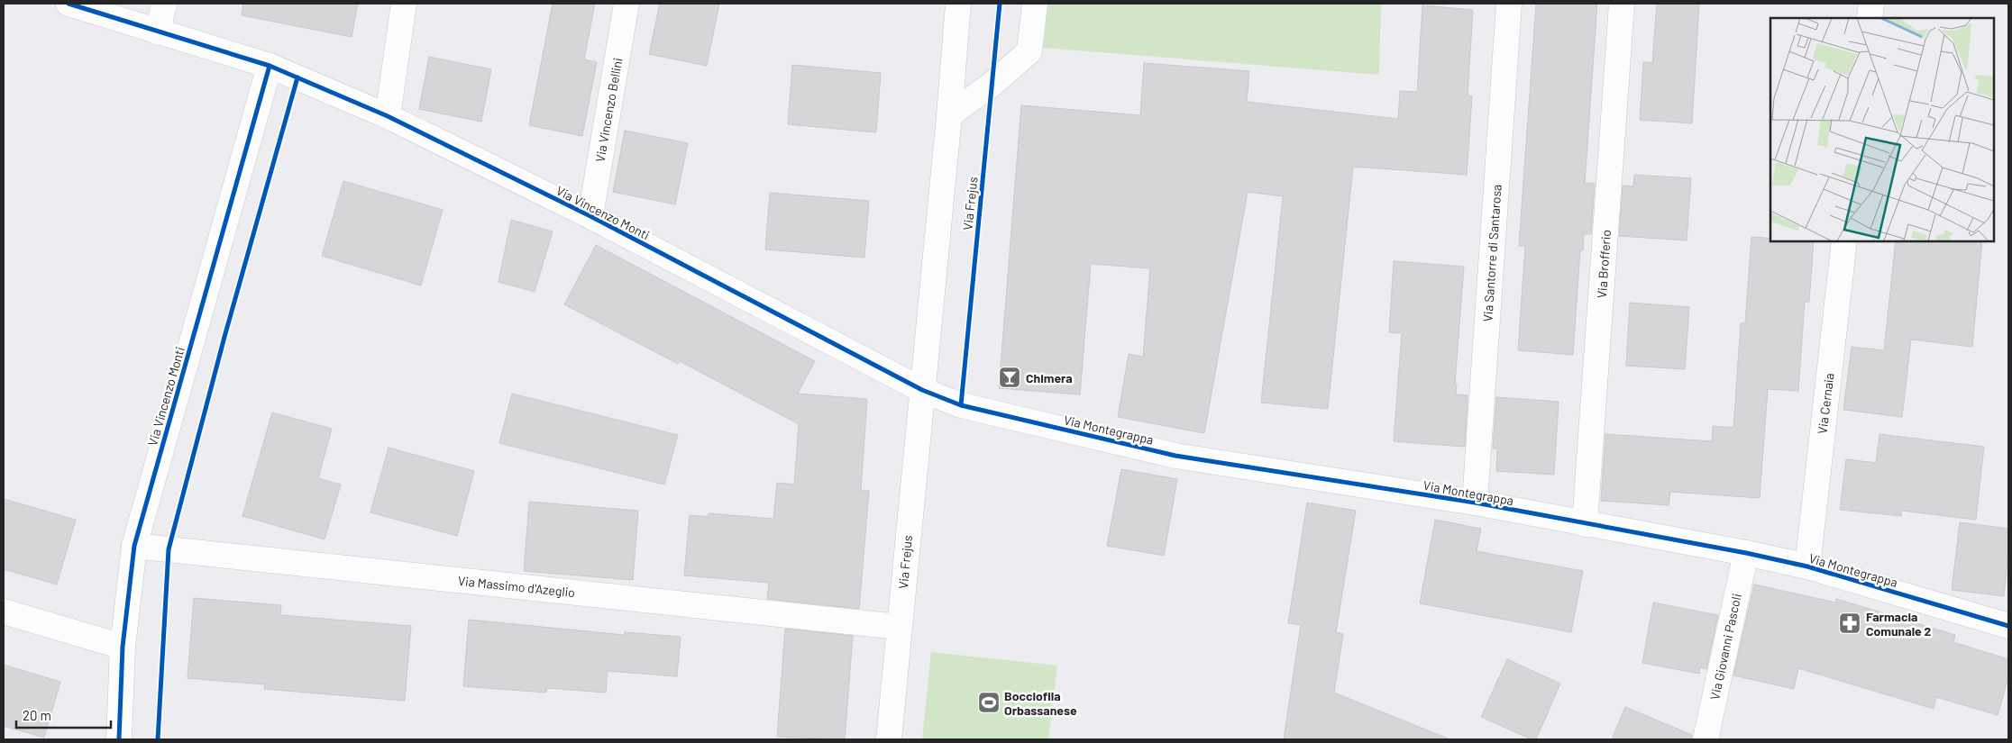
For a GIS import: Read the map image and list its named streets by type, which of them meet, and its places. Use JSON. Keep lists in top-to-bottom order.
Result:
{
  "streets": {
    "street": [
      "Via Vincenzo Bellini",
      "Via Frejus",
      "Via Vincenzo Monti",
      "Via Santorre di Santarosa",
      "Via Brofferio",
      "Via Cernaia",
      "Via Montegrappa",
      "Via Massimo d'Azeglio",
      "Via Giovanni Pascoli"
    ]
  },
  "crossings": [
    ["Via Vincenzo Bellini", "Via Vincenzo Monti"],
    ["Via Frejus", "Via Vincenzo Monti"],
    ["Via Frejus", "Via Montegrappa"],
    ["Via Frejus", "Via Massimo d'Azeglio"],
    ["Via Vincenzo Monti", "Via Montegrappa"],
    ["Via Vincenzo Monti", "Via Massimo d'Azeglio"],
    ["Via Santorre di Santarosa", "Via Montegrappa"],
    ["Via Brofferio", "Via Montegrappa"],
    ["Via Cernaia", "Via Montegrappa"],
    ["Via Montegrappa", "Via Giovanni Pascoli"]
  ],
  "places": {
    "bar": ["Chimera"],
    "pharmacy": ["Farmacia Comunale 2"],
    "sports": ["Bocciofila Orbassanese"]
  },
  "scale_bar": "20 m"
}
